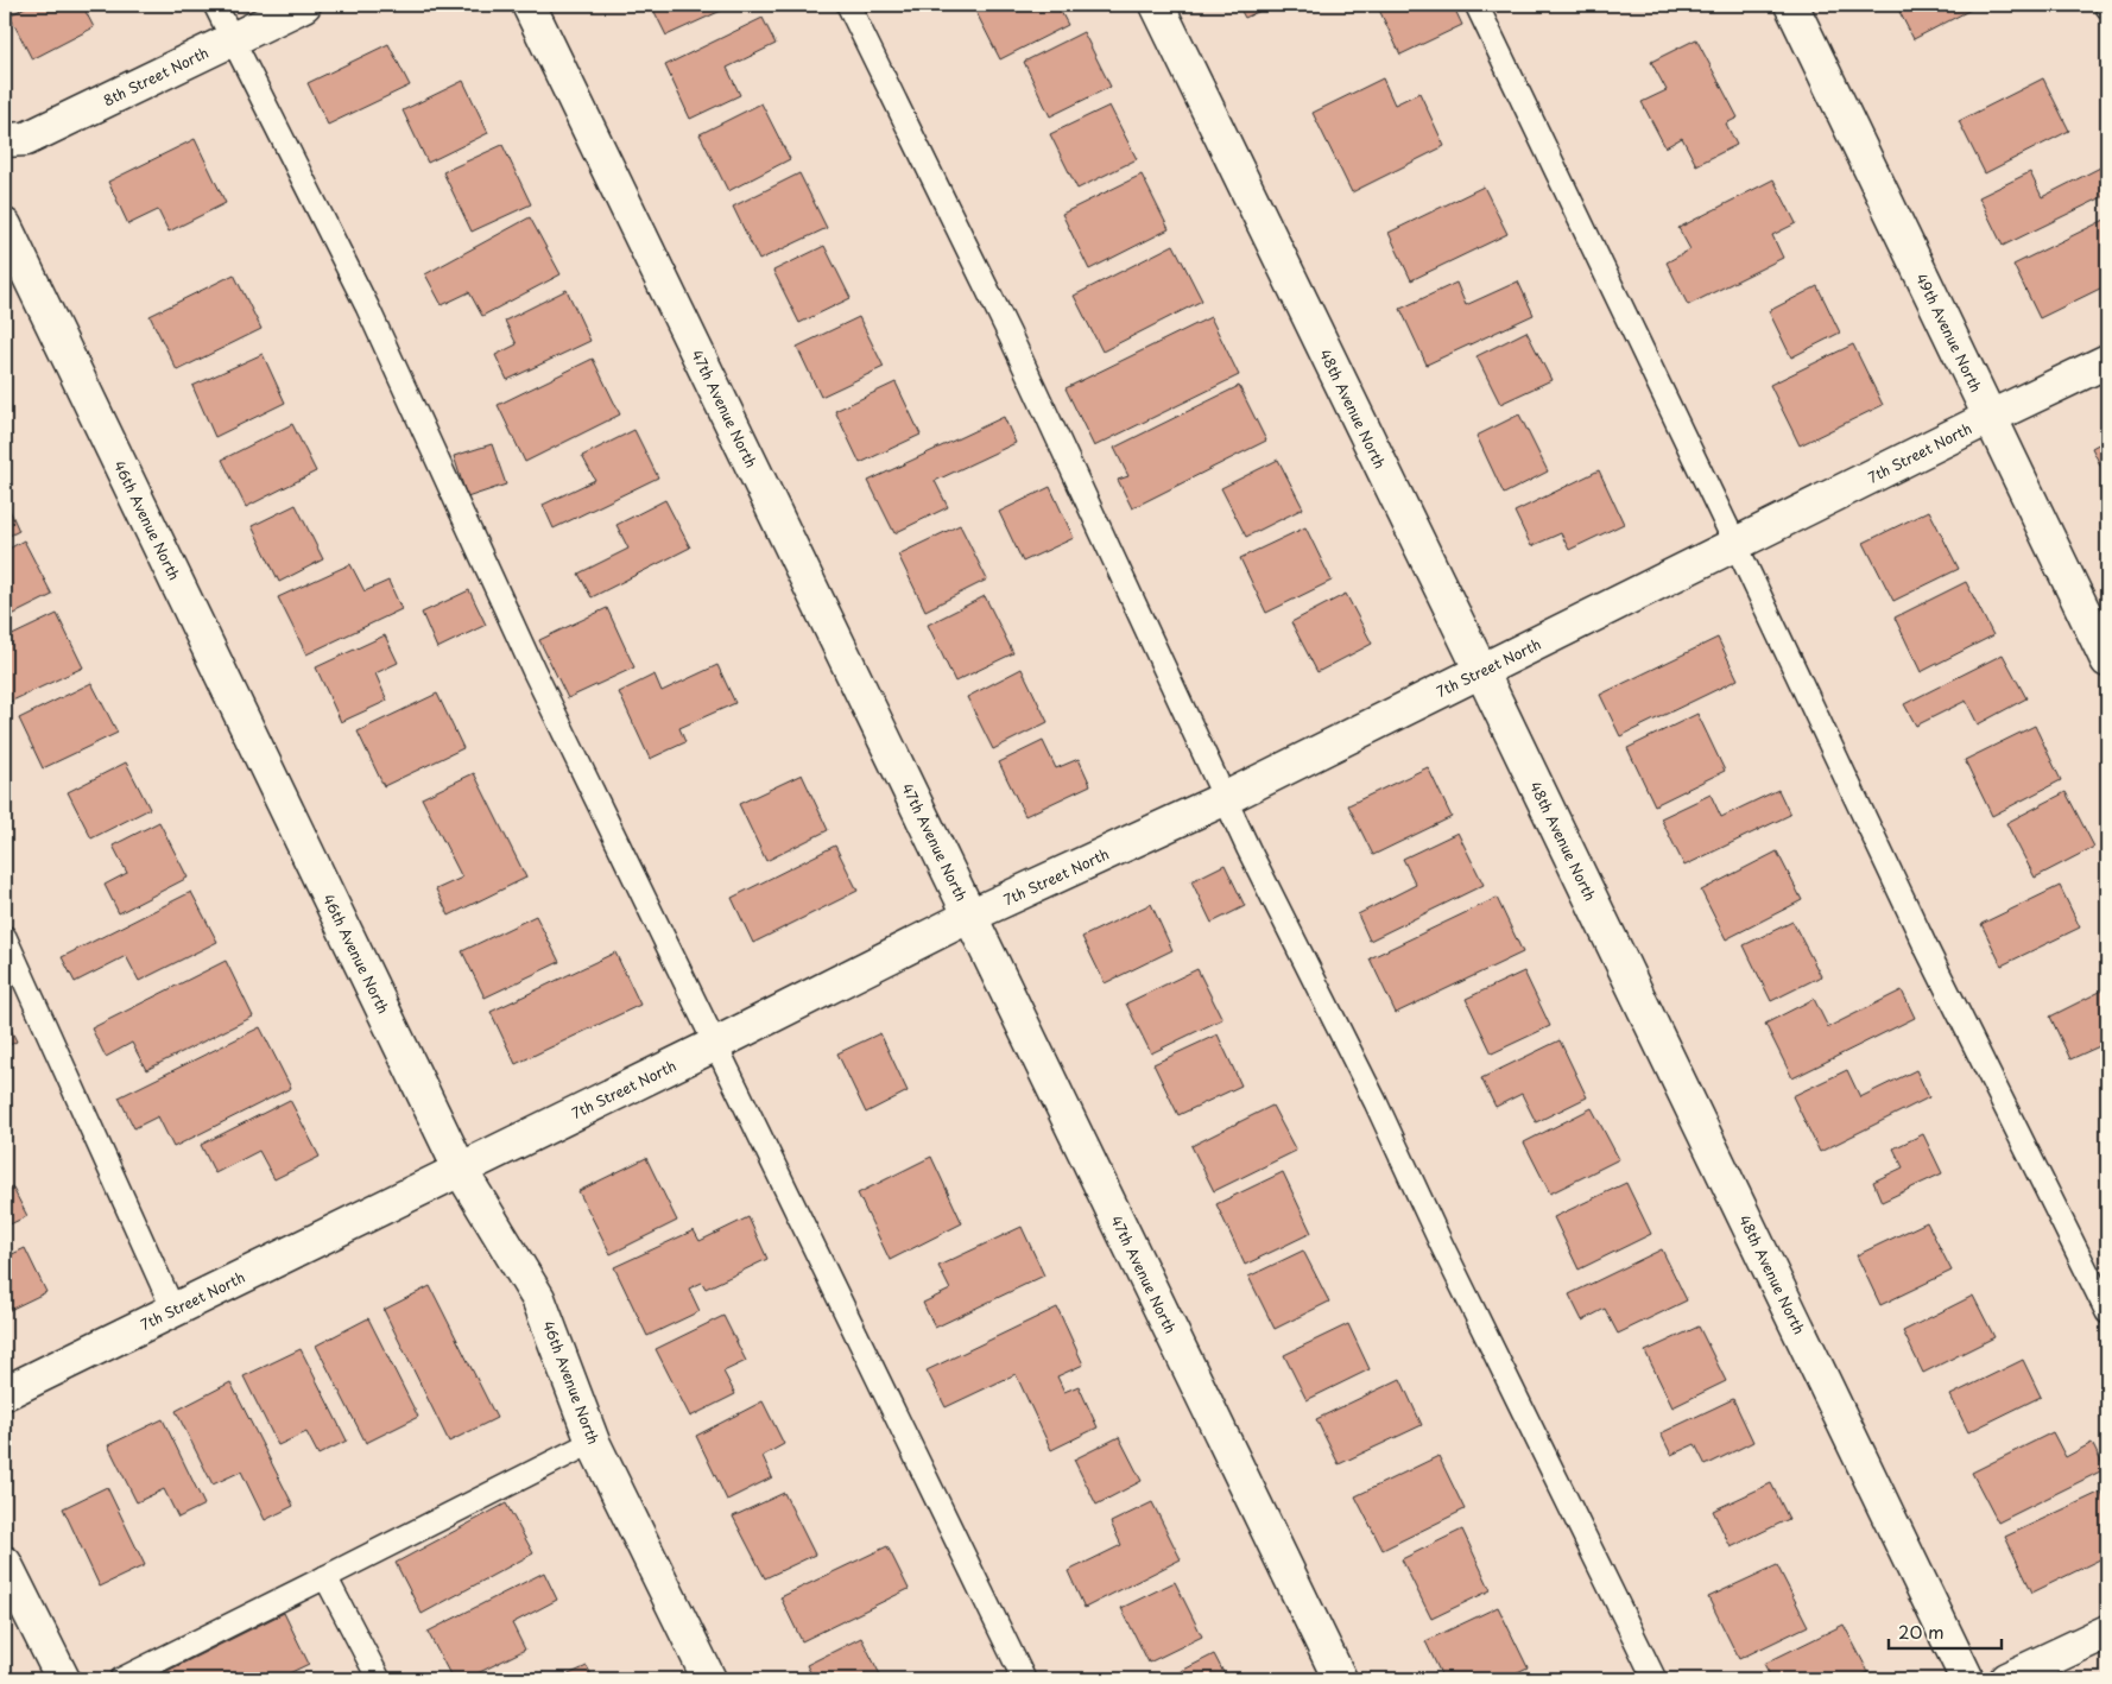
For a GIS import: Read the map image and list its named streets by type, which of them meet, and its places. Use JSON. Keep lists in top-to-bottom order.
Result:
{
  "streets": {
    "street": [
      "8th Street North",
      "49th Avenue North",
      "47th Avenue North",
      "48th Avenue North",
      "7th Street North",
      "46th Avenue North"
    ]
  },
  "crossings": [
    ["49th Avenue North", "7th Street North"],
    ["47th Avenue North", "7th Street North"],
    ["48th Avenue North", "7th Street North"],
    ["7th Street North", "46th Avenue North"]
  ],
  "scale_bar": "20 m"
}
